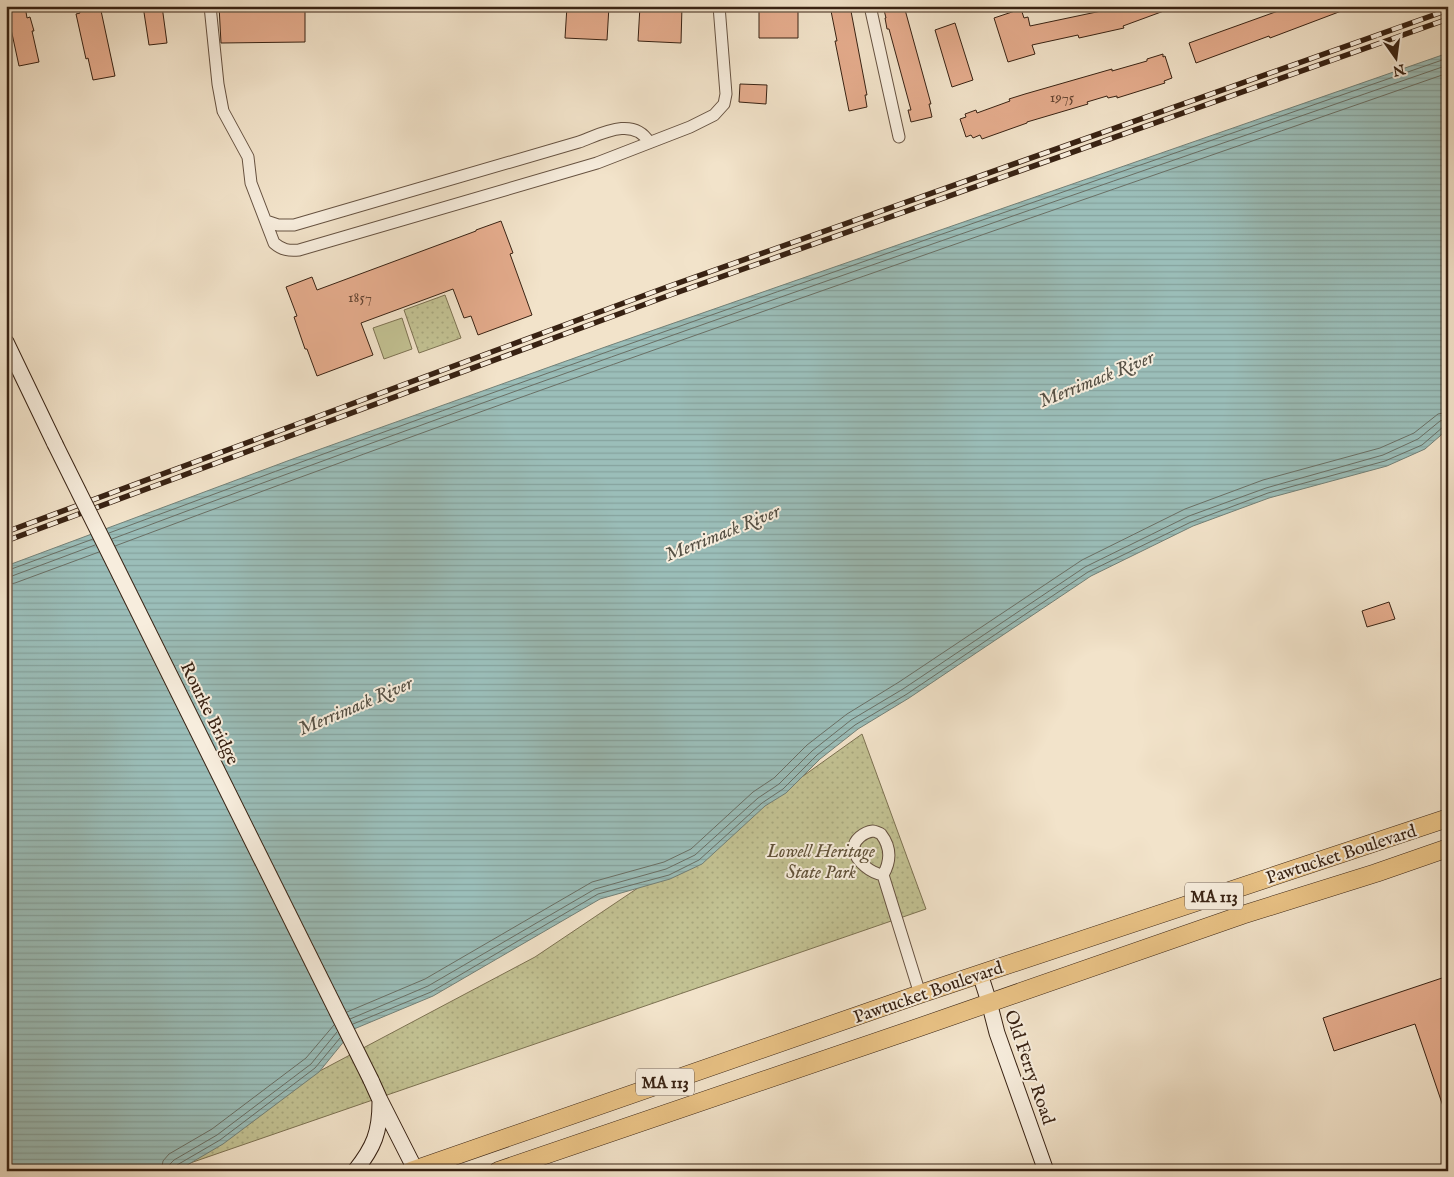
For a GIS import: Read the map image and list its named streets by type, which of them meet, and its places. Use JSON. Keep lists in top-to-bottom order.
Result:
{
  "streets": {
    "main road": [
      "Rourke Bridge",
      "Pawtucket Boulevard",
      "MA 113",
      "Old Ferry Road"
    ]
  },
  "crossings": [
    ["Rourke Bridge", "Pawtucket Boulevard"],
    ["Pawtucket Boulevard", "Old Ferry Road"]
  ],
  "water": ["Merrimack River"],
  "parks": ["Lowell Heritage State Park"],
  "house_numbers": ["1975", "1857"],
  "north": "bottom"
}
